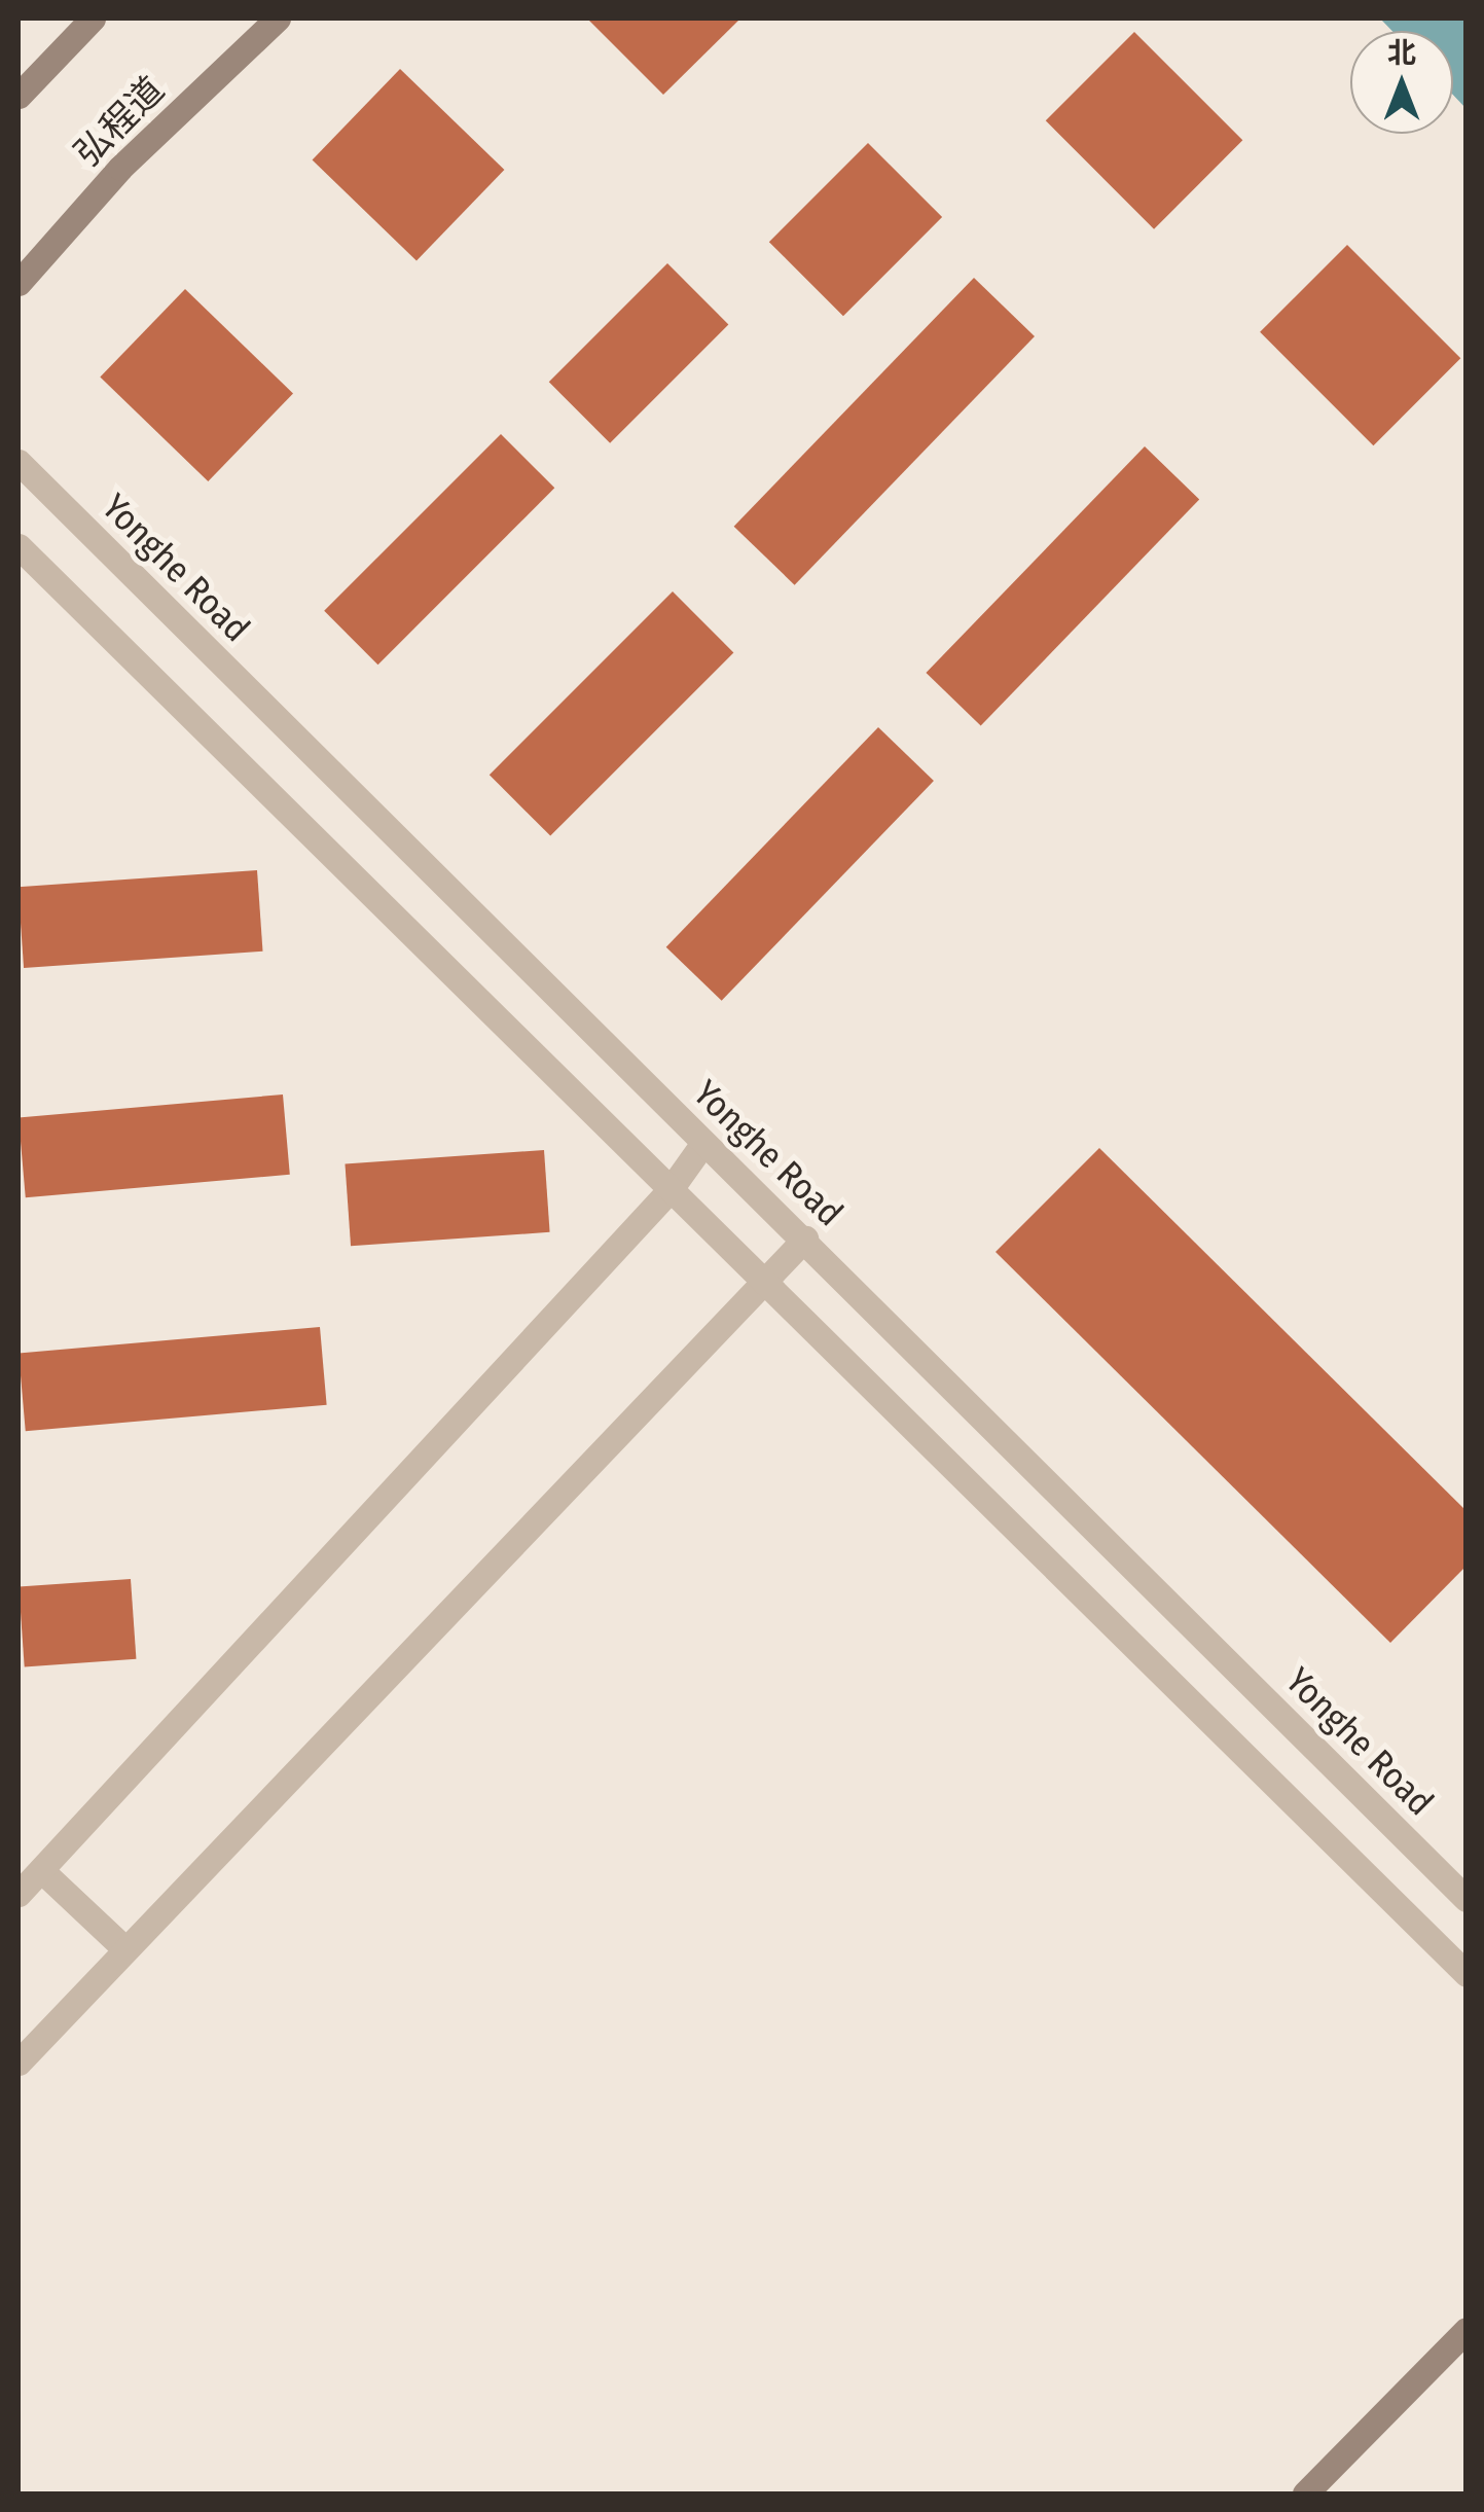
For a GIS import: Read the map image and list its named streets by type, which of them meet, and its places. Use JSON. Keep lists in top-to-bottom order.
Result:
{
  "streets": {
    "main road": ["弘程道"],
    "street": ["Yonghe Road"]
  },
  "north": "top"
}
